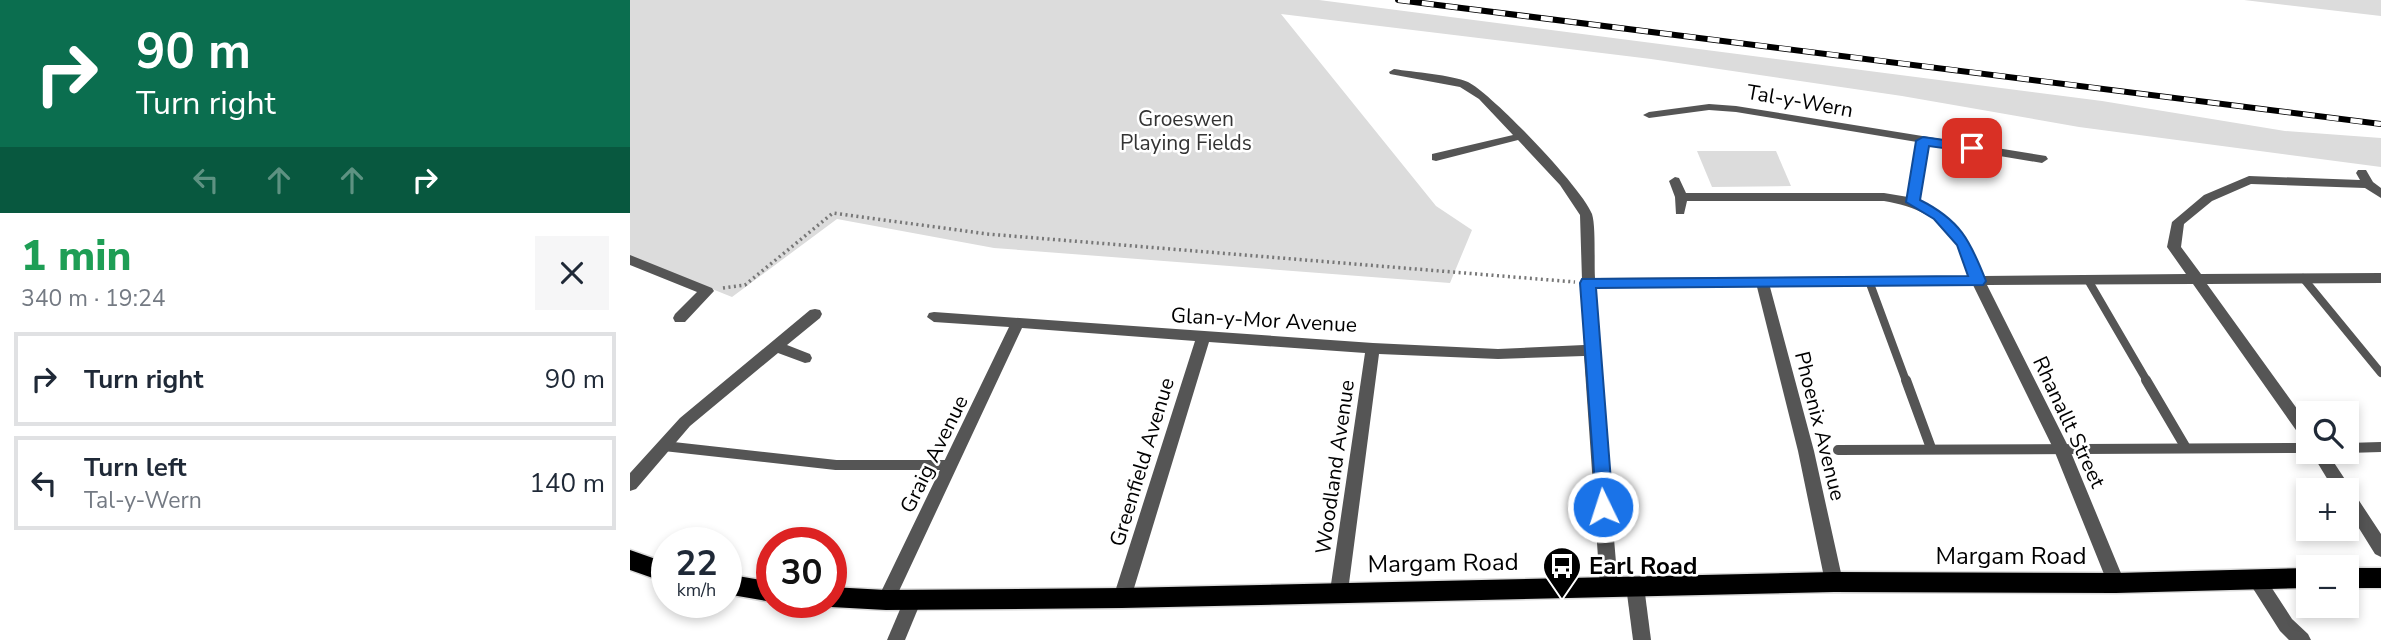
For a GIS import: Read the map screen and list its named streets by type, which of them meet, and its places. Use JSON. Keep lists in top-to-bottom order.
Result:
{
  "streets": {
    "main road": ["Margam Road"],
    "street": [
      "Tal-y-Wern",
      "Glan-y-Mor Avenue",
      "Rhanallt Street",
      "Phoenix Avenue",
      "Graig Avenue",
      "Greenfield Avenue",
      "Woodland Avenue"
    ]
  },
  "crossings": [
    ["Glan-y-Mor Avenue", "Graig Avenue"],
    ["Glan-y-Mor Avenue", "Greenfield Avenue"],
    ["Glan-y-Mor Avenue", "Woodland Avenue"],
    ["Rhanallt Street", "Margam Road"],
    ["Phoenix Avenue", "Margam Road"],
    ["Graig Avenue", "Margam Road"],
    ["Greenfield Avenue", "Margam Road"],
    ["Woodland Avenue", "Margam Road"]
  ],
  "parks": ["Groeswen Playing Fields"],
  "places": {
    "bus stop": ["Earl Road"]
  },
  "page": {
    "turn": ["90 m", "Turn right"],
    "heading": ["1 min", "340 m · 19:24"],
    "list": [
      {
        "name": "Turn right",
        "value": "90 m"
      },
      {
        "name": "Turn left",
        "note": "Tal-y-Wern",
        "value": "140 m"
      }
    ],
    "map_buttons": ["+", "−"],
    "speed": "22 km/h",
    "limit": "30"
  }
}
